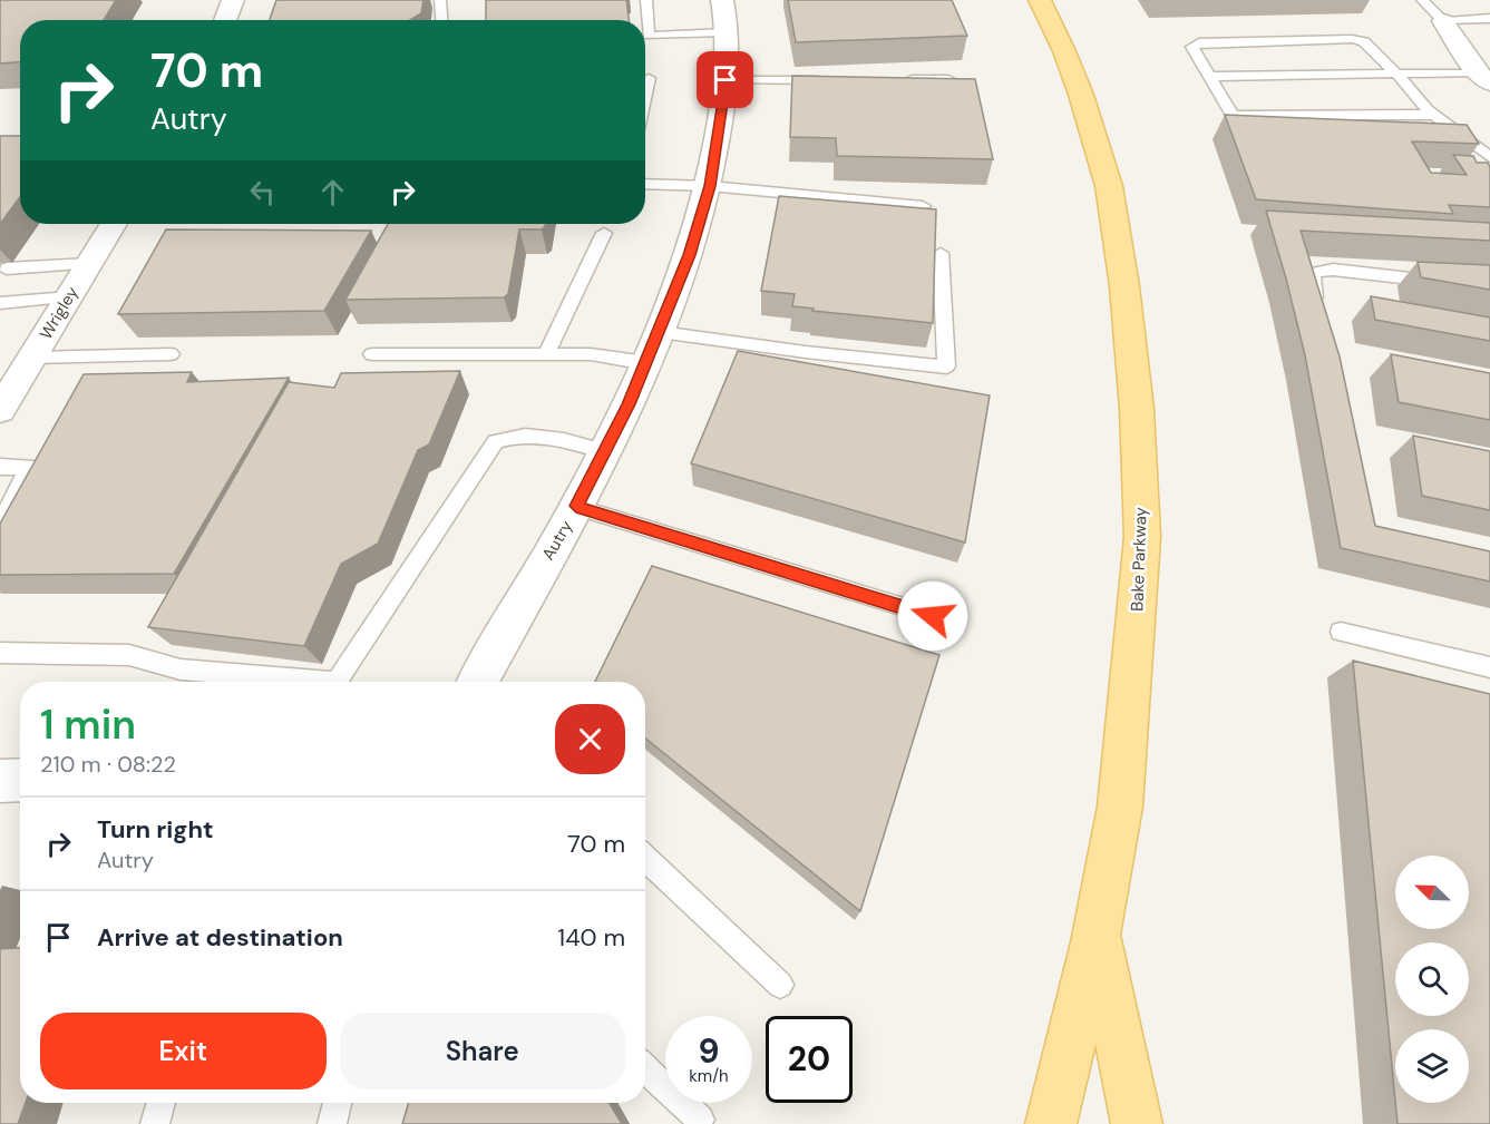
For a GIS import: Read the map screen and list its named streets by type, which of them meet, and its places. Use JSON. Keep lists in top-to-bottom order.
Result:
{
  "streets": {
    "main road": ["Bake Parkway"],
    "street": ["Wrigley", "Autry"]
  },
  "north": "top left",
  "page": {
    "turn": ["70 m", "Autry"],
    "heading": ["1 min", "210 m · 08:22"],
    "list": [
      {
        "name": "Turn right",
        "note": "Autry",
        "value": "70 m"
      },
      {
        "name": "Arrive at destination",
        "value": "140 m"
      }
    ],
    "buttons": ["Exit", "Share"],
    "speed": "9 km/h",
    "limit": "20"
  }
}
